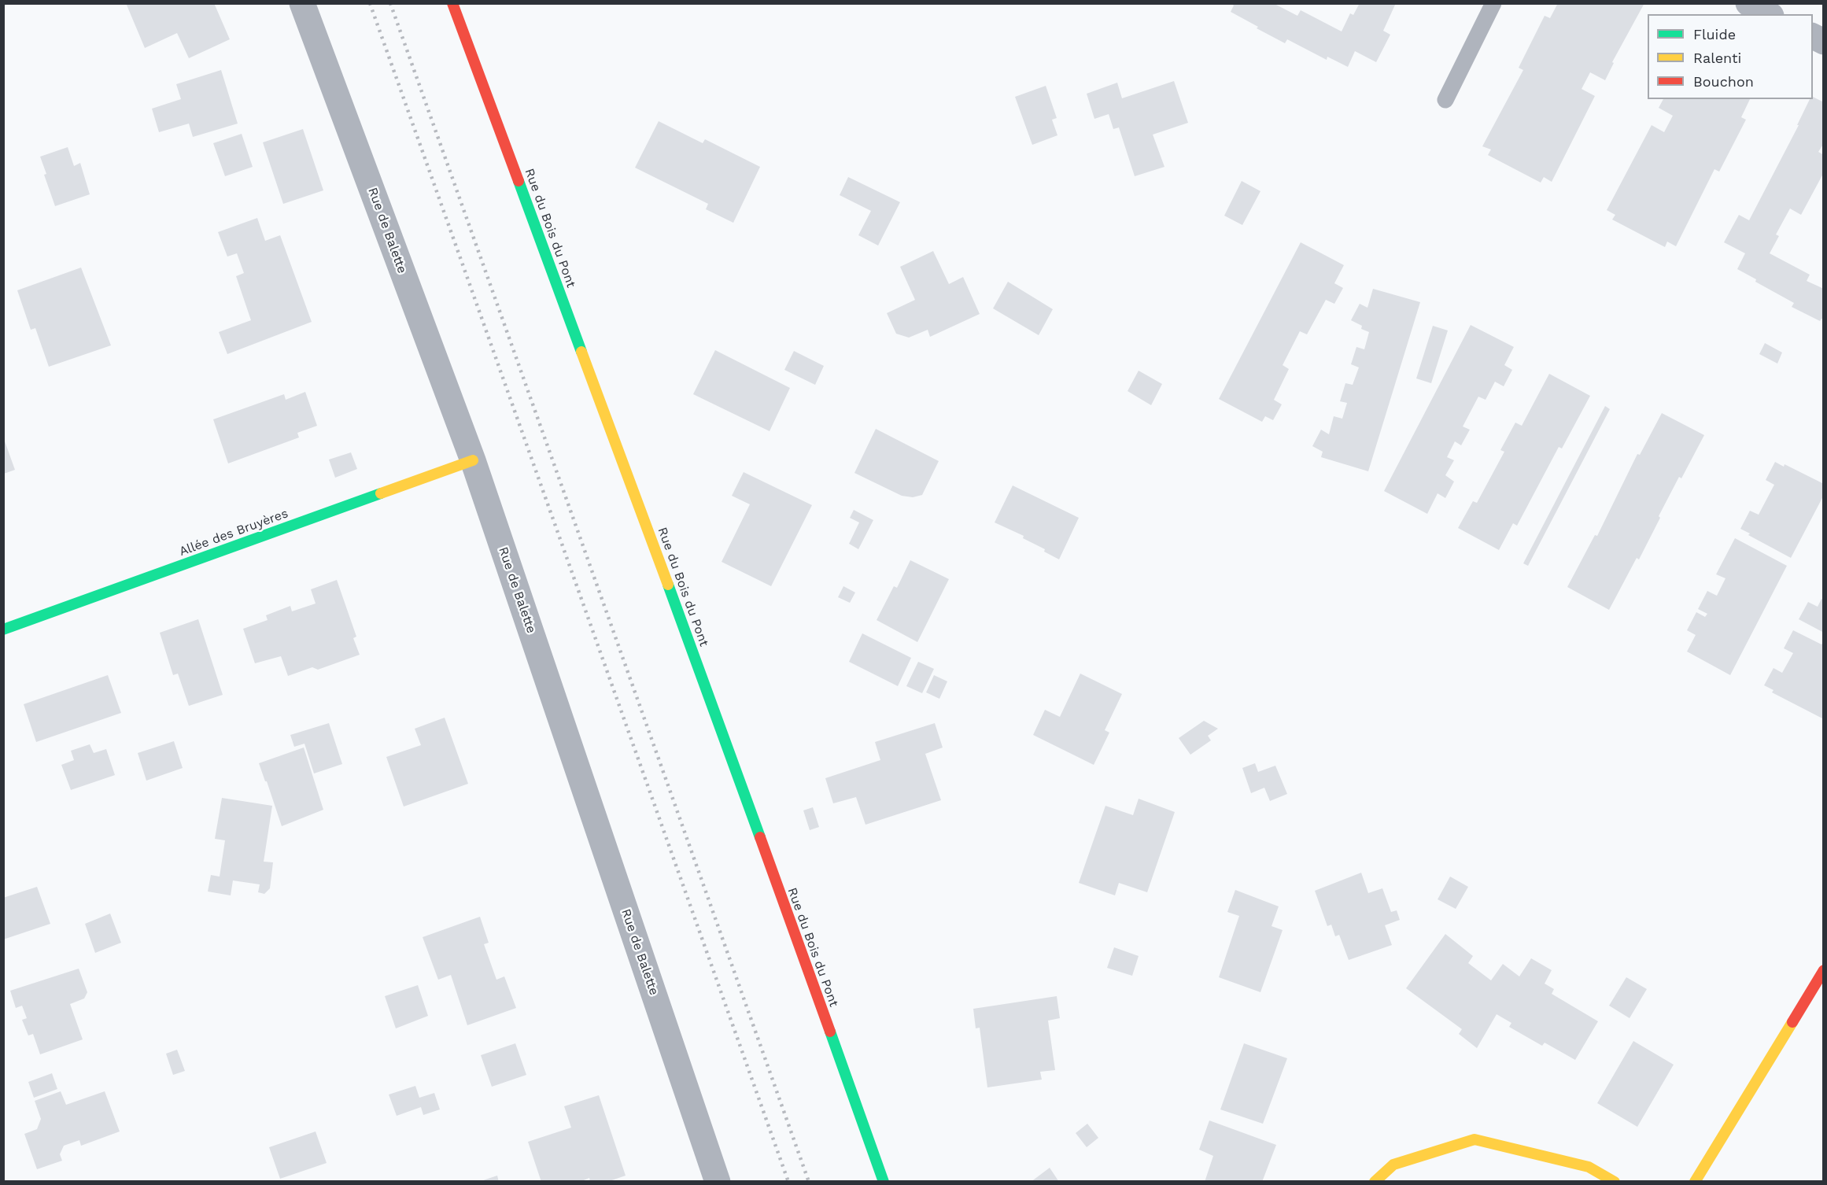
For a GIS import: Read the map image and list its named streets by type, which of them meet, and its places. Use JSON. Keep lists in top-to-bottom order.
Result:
{
  "streets": {
    "street": ["Rue du Bois du Pont", "Rue de Balette", "Allée des Bruyères"]
  },
  "crossings": [
    ["Rue de Balette", "Allée des Bruyères"]
  ],
  "legend": ["Fluide", "Ralenti", "Bouchon"]
}
